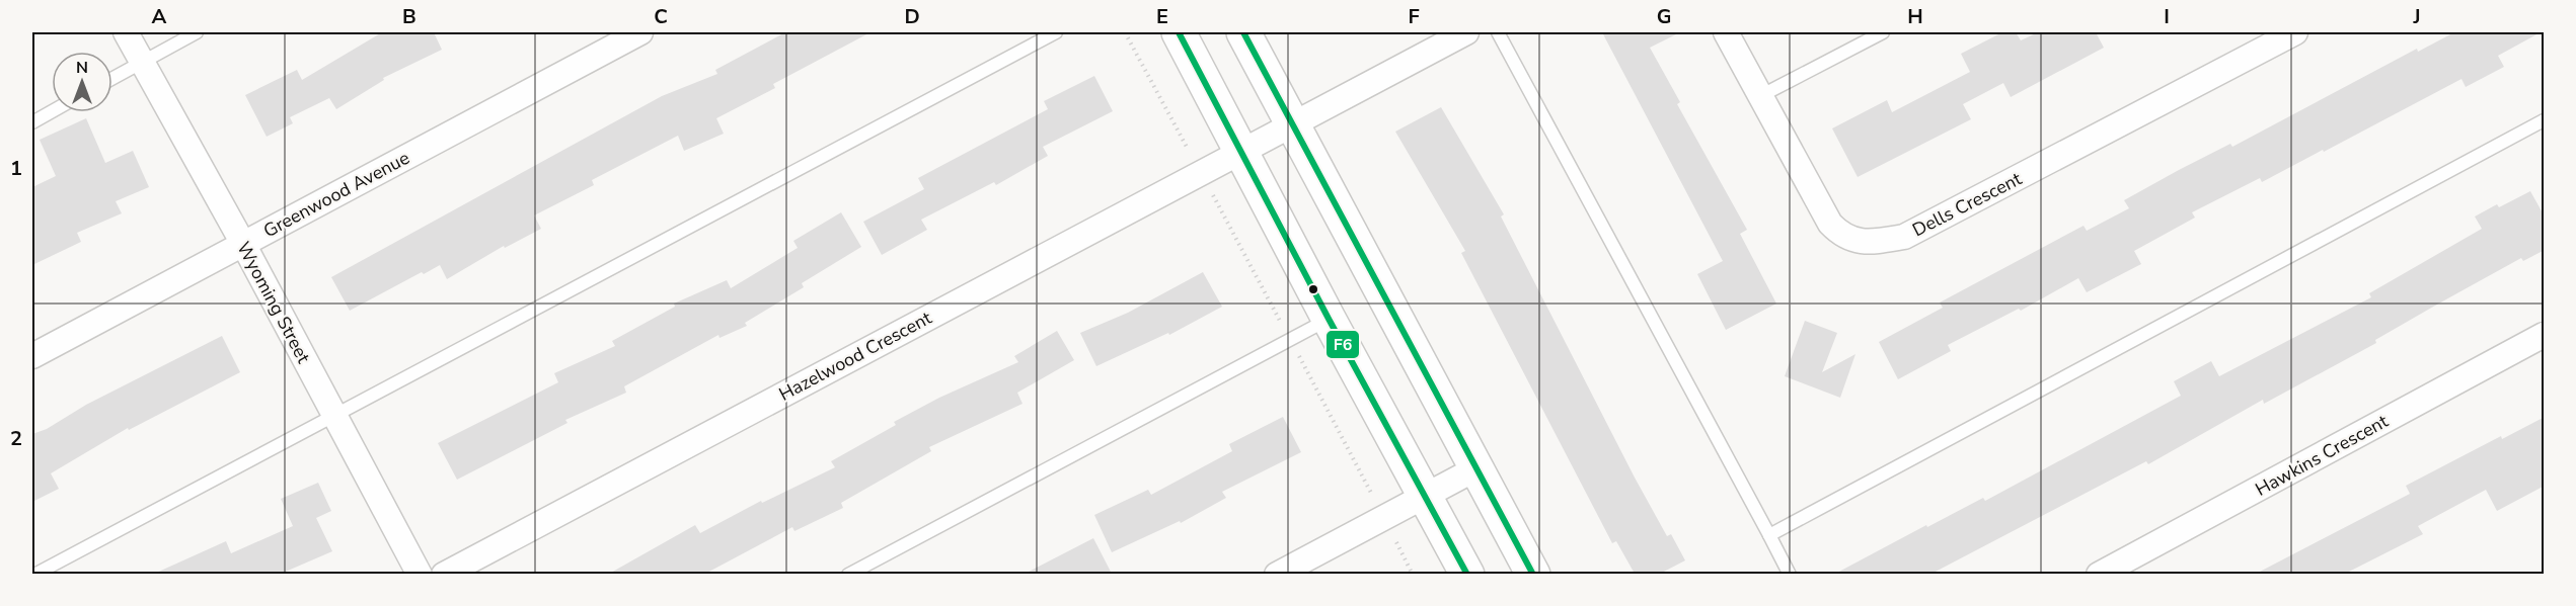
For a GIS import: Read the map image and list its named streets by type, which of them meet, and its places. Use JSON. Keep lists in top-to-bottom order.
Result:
{
  "streets": {
    "street": [
      "Greenwood Avenue",
      "Dells Crescent",
      "Wyoming Street",
      "Hazelwood Crescent",
      "Hawkins Crescent"
    ]
  },
  "crossings": [
    ["Greenwood Avenue", "Wyoming Street"]
  ],
  "lines": ["transit line F6"],
  "north": "top",
  "grid": {
    "columns": [
      "A",
      "B",
      "C",
      "D",
      "E",
      "F",
      "G",
      "H",
      "I",
      "J"
    ],
    "rows": ["1", "2"]
  }
}
